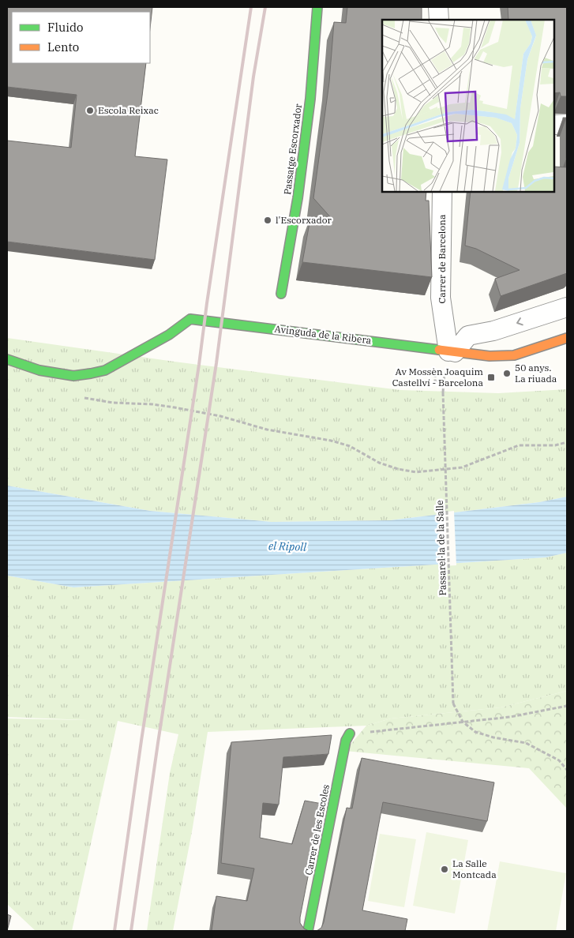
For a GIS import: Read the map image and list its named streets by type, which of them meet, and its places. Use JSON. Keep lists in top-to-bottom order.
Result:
{
  "streets": {
    "street": [
      "Passatge Escorxador",
      "Carrer de Barcelona",
      "Avinguda de la Ribera",
      "Carrer de les Escoles"
    ],
    "path": ["Passarel·la de la Salle"]
  },
  "crossings": [
    ["Carrer de Barcelona", "Avinguda de la Ribera"]
  ],
  "water": ["el Ripoll"],
  "places": {
    "other": [
      "Escola Reixac",
      "l'Escorxador",
      "50 anys. La riuada",
      "La Salle Montcada"
    ],
    "transit": ["Av Mossèn Joaquim Castellví - Barcelona"]
  },
  "legend": ["Fluido", "Lento"]
}
